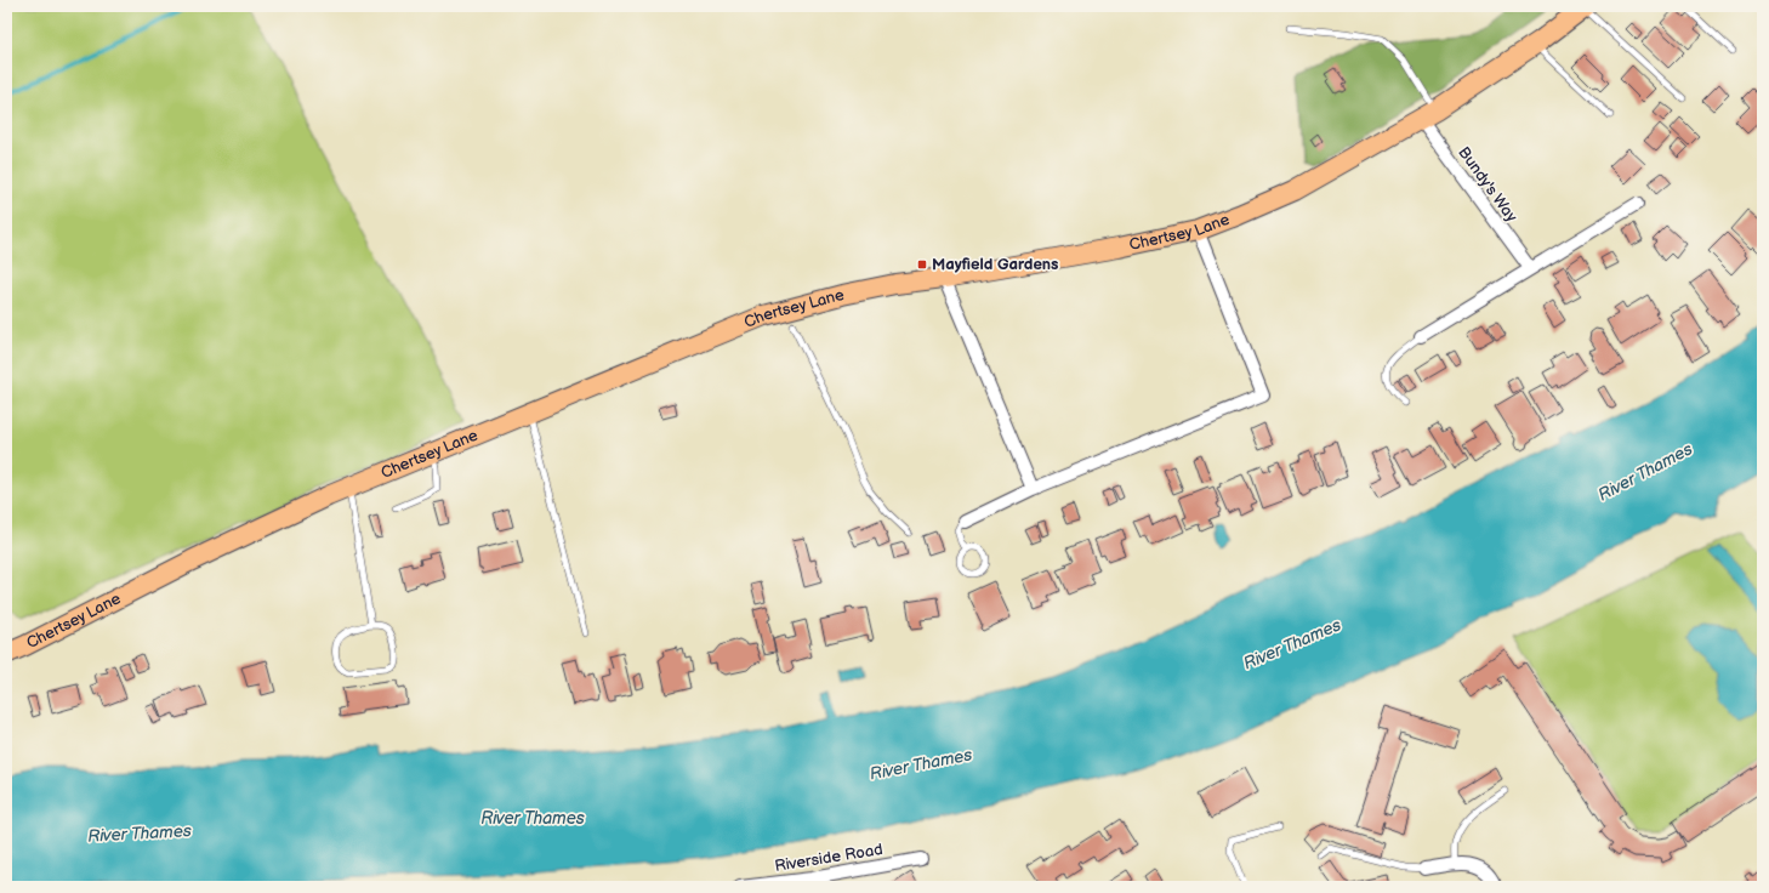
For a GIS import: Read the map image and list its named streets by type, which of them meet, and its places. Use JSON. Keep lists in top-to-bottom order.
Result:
{
  "streets": {
    "main road": ["Chertsey Lane"],
    "street": ["Bundy's Way", "Riverside Road"]
  },
  "crossings": [
    ["Bundy's Way", "Chertsey Lane"]
  ],
  "water": ["River Thames"],
  "places": {
    "transit": ["Mayfield Gardens"]
  }
}
